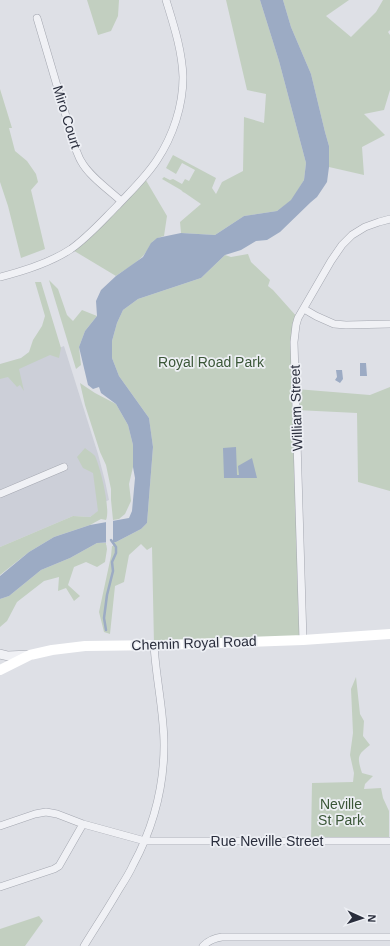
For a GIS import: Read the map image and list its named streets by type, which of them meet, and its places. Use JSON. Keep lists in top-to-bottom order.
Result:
{
  "streets": {
    "main road": ["Chemin Royal Road"],
    "street": ["Miro Court", "William Street", "Rue Neville Street"]
  },
  "crossings": [
    ["William Street", "Chemin Royal Road"]
  ],
  "parks": ["Royal Road Park", "Neville St Park"],
  "north": "right"
}
